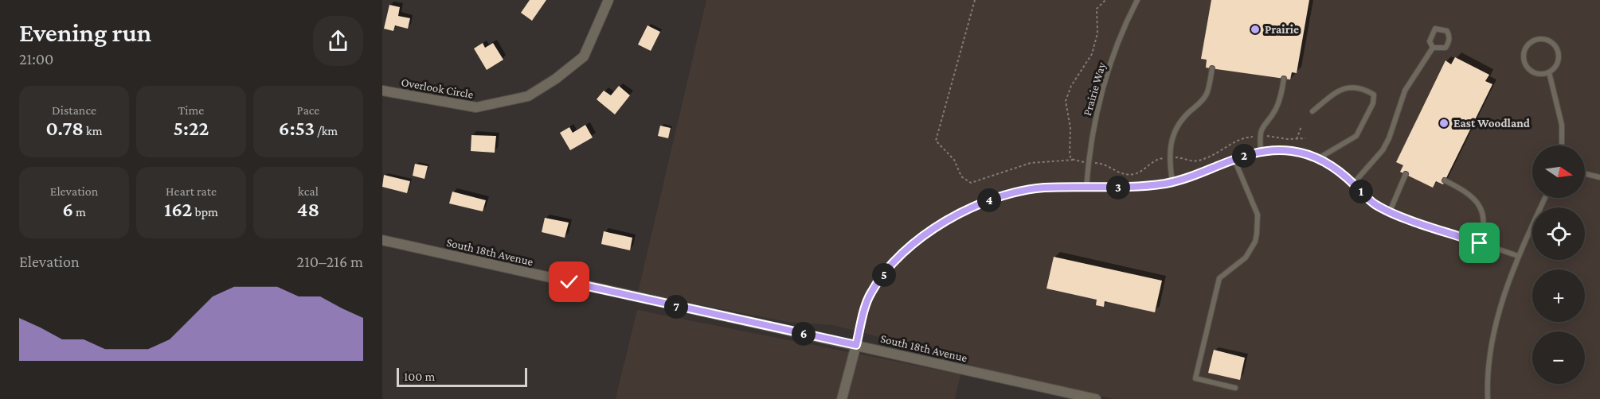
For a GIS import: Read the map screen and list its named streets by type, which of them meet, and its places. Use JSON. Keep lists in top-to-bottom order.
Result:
{
  "streets": {
    "street": ["Overlook Circle", "South 18th Avenue"],
    "lane": ["Prairie Way"]
  },
  "places": ["Prairie", "East Woodland"],
  "scale_bar": "100 m",
  "north": "right",
  "page": {
    "heading": ["Evening run", "21:00"],
    "stats": [
      ["Distance", "0.78 km"],
      ["Time", "5:22"],
      ["Pace", "6:53 /km"],
      ["Elevation", "6 m"],
      ["Heart rate", "162 bpm"],
      ["kcal", "48"]
    ],
    "pins": [
      "2",
      "3",
      "1",
      "4",
      "5",
      "7",
      "6"
    ],
    "map_buttons": ["+", "−"],
    "chart": ["Elevation", "210–216 m"],
    "scale": "100 m"
  }
}
